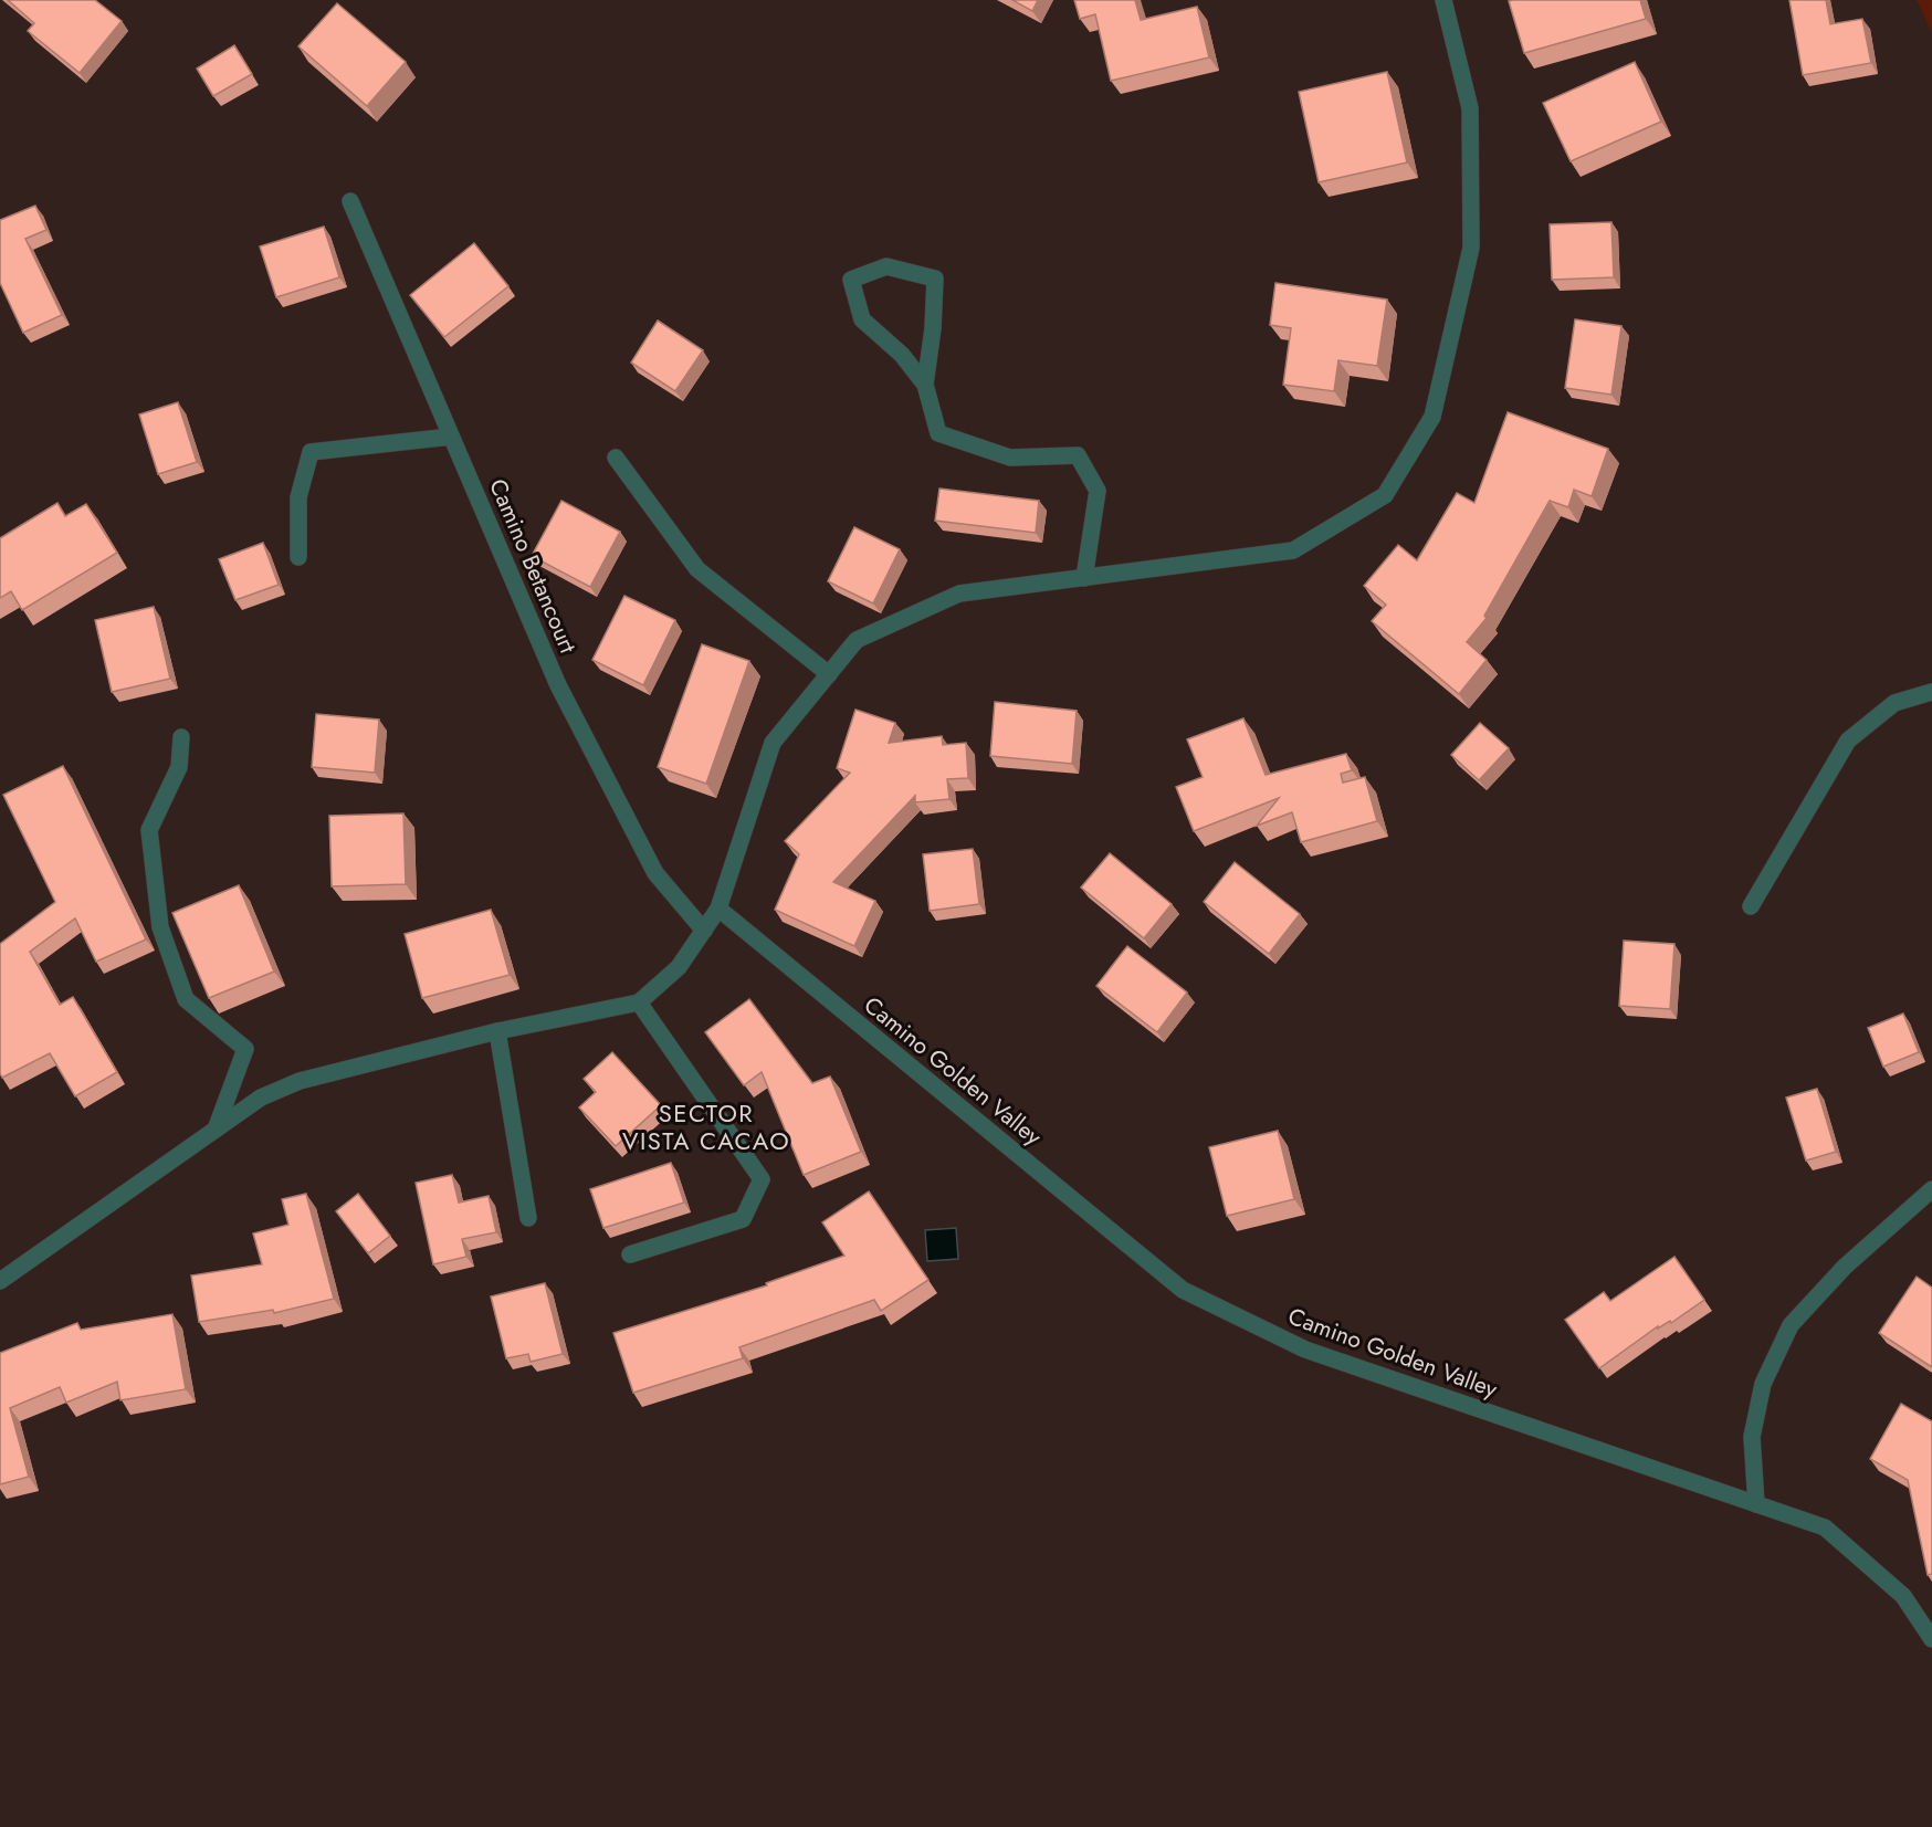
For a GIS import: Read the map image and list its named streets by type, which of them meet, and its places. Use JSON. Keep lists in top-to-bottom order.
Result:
{
  "streets": {
    "street": ["Camino Betancourt", "Camino Golden Valley"]
  },
  "districts": ["SECTOR VISTA CACAO"]
}
